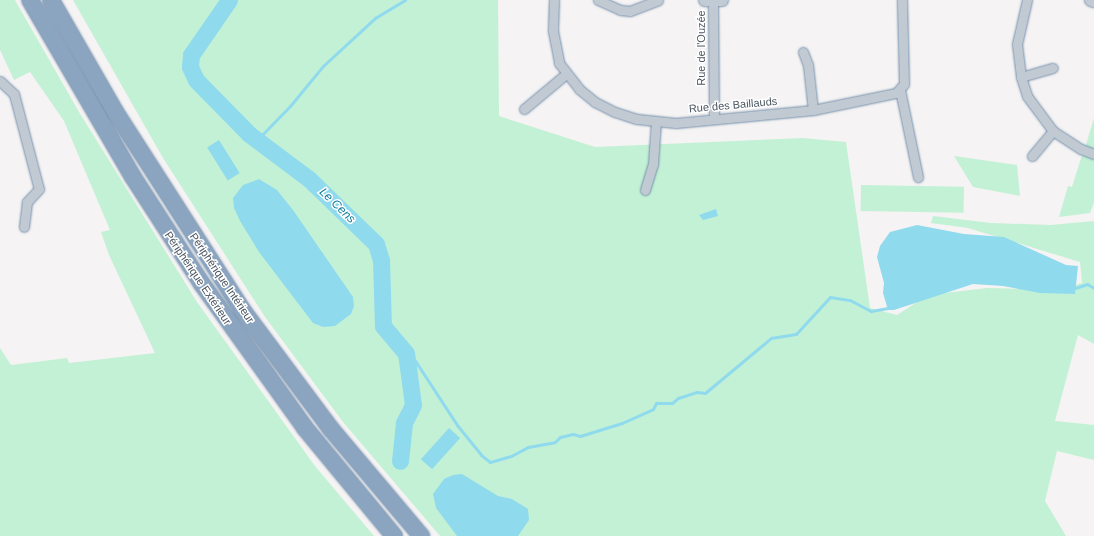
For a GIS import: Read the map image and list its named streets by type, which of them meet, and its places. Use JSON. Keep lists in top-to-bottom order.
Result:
{
  "streets": {
    "highway": ["Périphérique Extérieur", "Périphérique Intérieur"],
    "street": ["Rue de l'Ouzée", "Rue des Baillauds"]
  },
  "crossings": [
    ["Rue de l'Ouzée", "Rue des Baillauds"]
  ],
  "water": ["Le Cens"]
}
